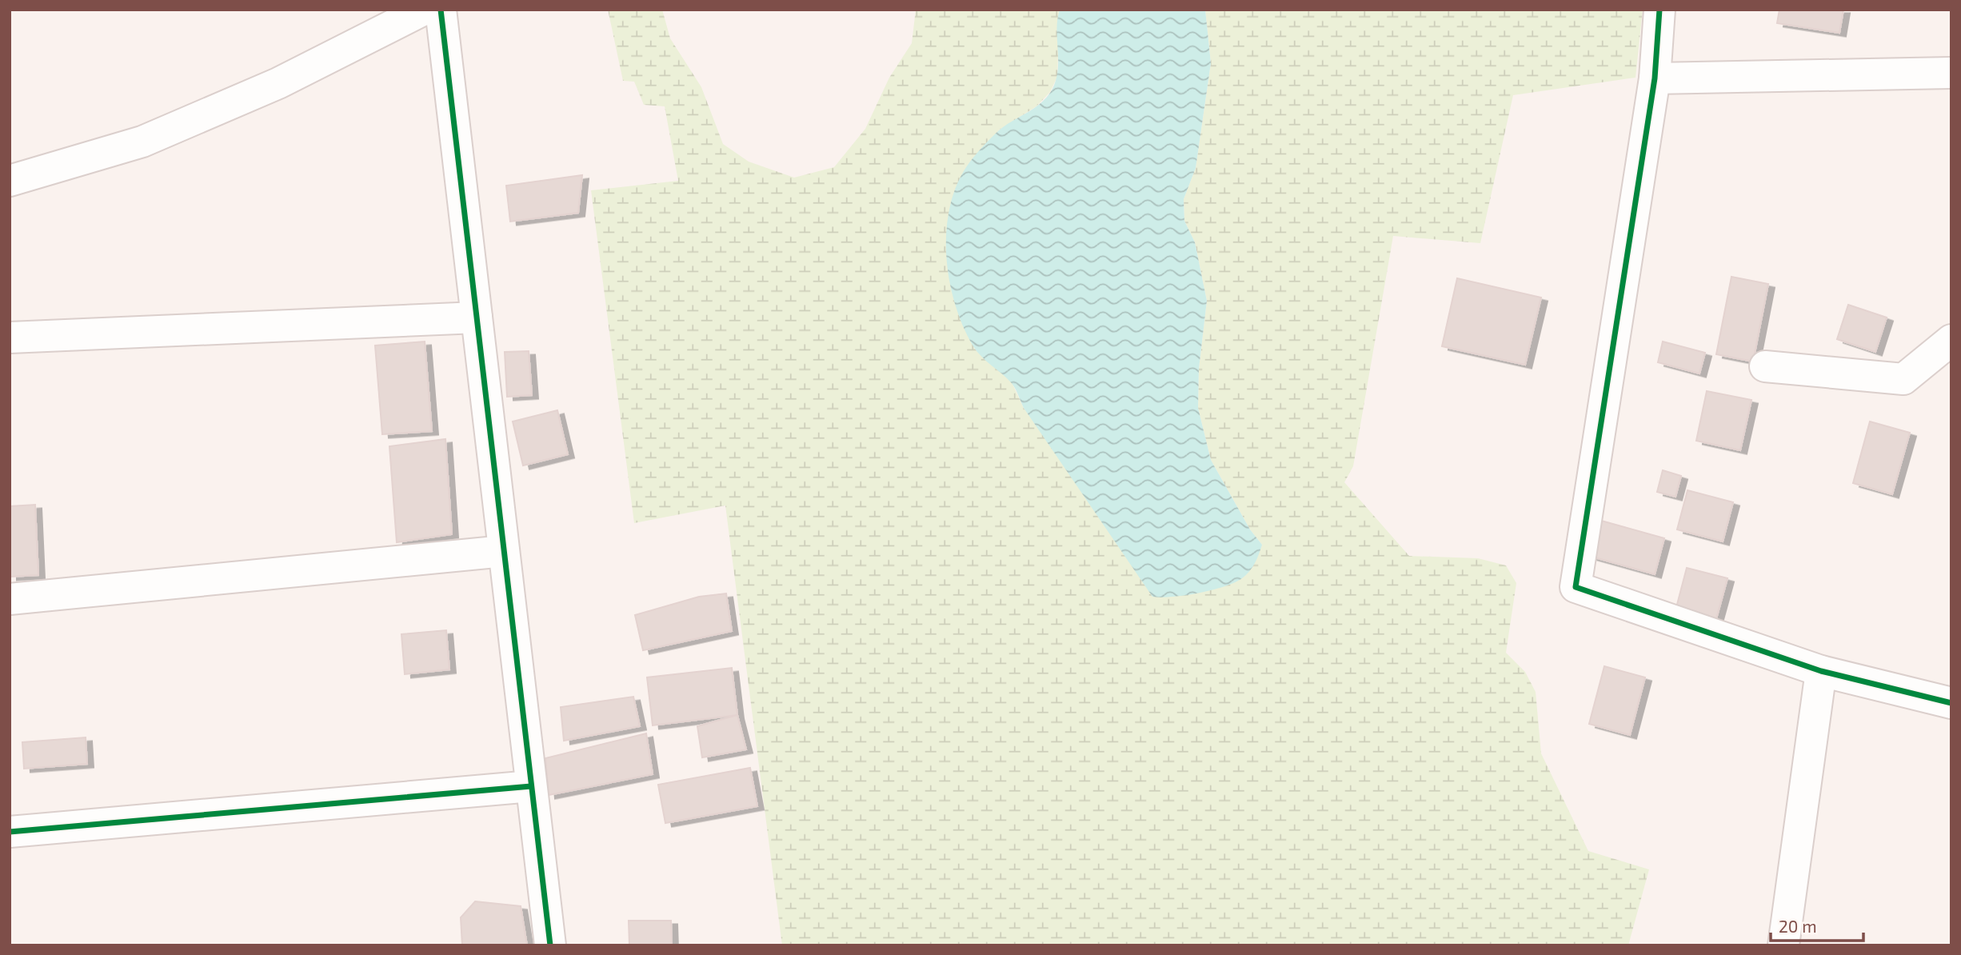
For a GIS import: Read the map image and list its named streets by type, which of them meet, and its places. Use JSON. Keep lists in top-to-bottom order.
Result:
{
  "scale_bar": "20 m"
}
